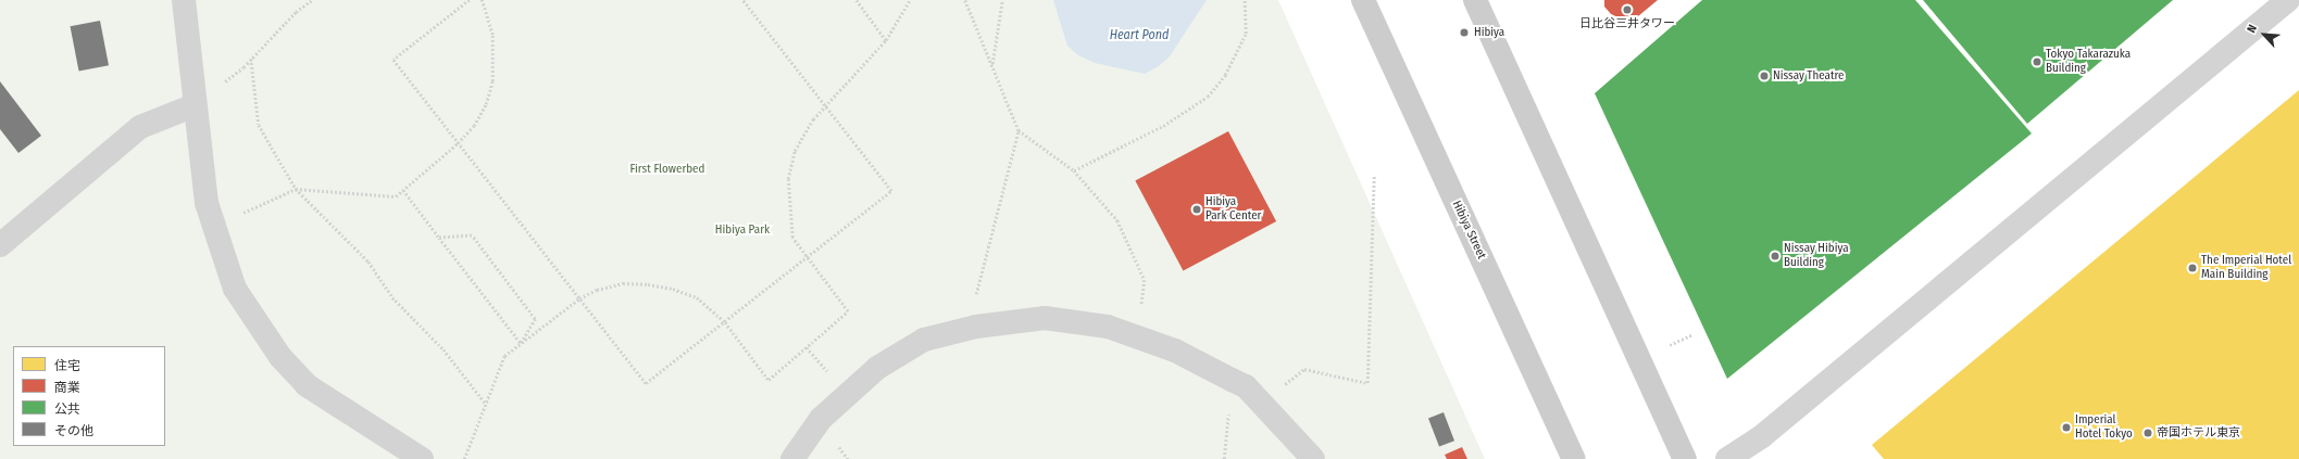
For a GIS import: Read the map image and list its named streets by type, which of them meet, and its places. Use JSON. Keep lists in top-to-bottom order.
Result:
{
  "streets": {
    "main road": ["Hibiya Street"]
  },
  "water": ["Heart Pond"],
  "parks": ["First Flowerbed", "Hibiya Park"],
  "places": [
    "日比谷三井タワー",
    "Hibiya",
    "Tokyo Takarazuka Building",
    "Nissay Theatre",
    "Hibiya Park Center",
    "Nissay Hibiya Building",
    "The Imperial Hotel Main Building",
    "Imperial Hotel Tokyo",
    "帝国ホテル東京"
  ],
  "legend": [
    "住宅",
    "商業",
    "公共",
    "その他"
  ],
  "north": "top left"
}
